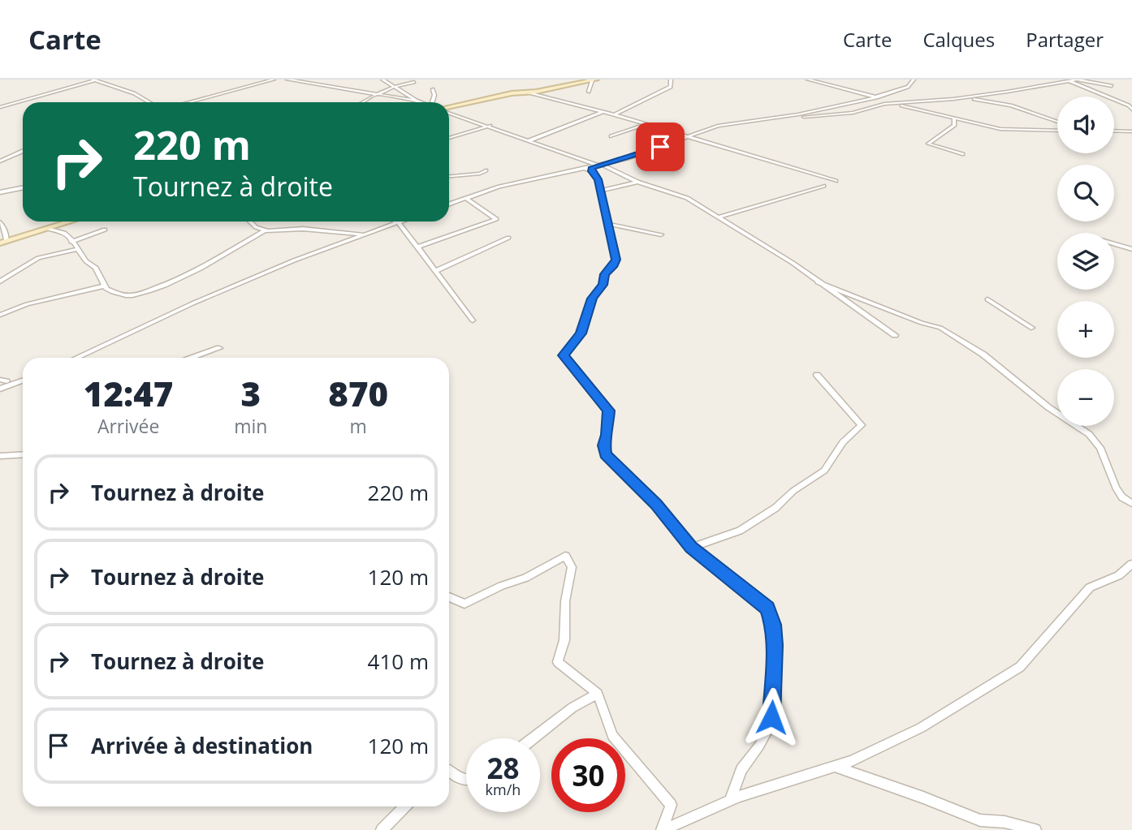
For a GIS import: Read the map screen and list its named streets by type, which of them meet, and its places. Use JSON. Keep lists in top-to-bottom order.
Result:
{
  "page": {
    "header": "Carte",
    "nav": ["Carte", "Calques", "Partager"],
    "map_buttons": ["+", "−"],
    "turn": ["220 m", "Tournez à droite"],
    "eta": [
      "12:47",
      "Arrivée",
      "3",
      "min",
      "870",
      "m"
    ],
    "list": [
      {
        "name": "Tournez à droite",
        "value": "220 m"
      },
      {
        "name": "Tournez à droite",
        "value": "120 m"
      },
      {
        "name": "Tournez à droite",
        "value": "410 m"
      },
      {
        "name": "Arrivée à destination",
        "value": "120 m"
      }
    ],
    "speed": "28 km/h",
    "limit": "30"
  }
}
